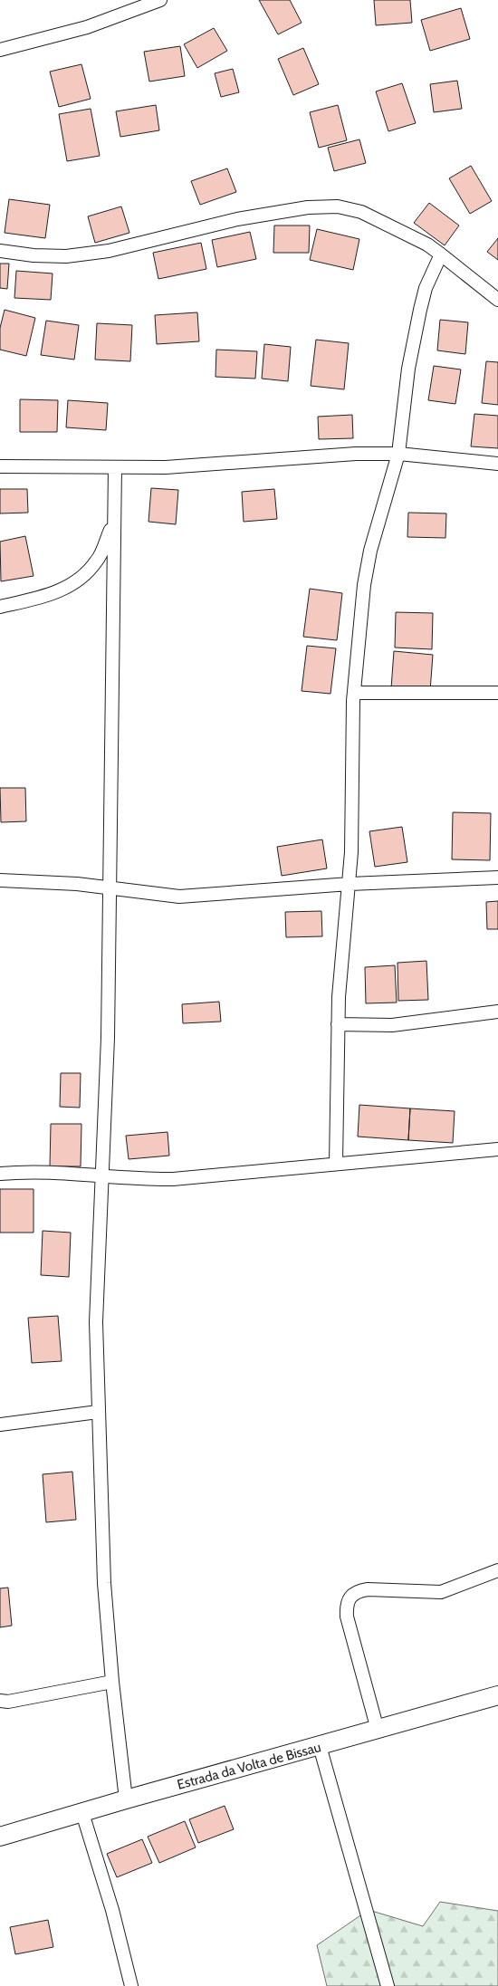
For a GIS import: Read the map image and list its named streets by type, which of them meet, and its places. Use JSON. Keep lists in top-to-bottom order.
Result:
{
  "streets": {
    "main road": ["Estrada da Volta de Bissau"]
  }
}
